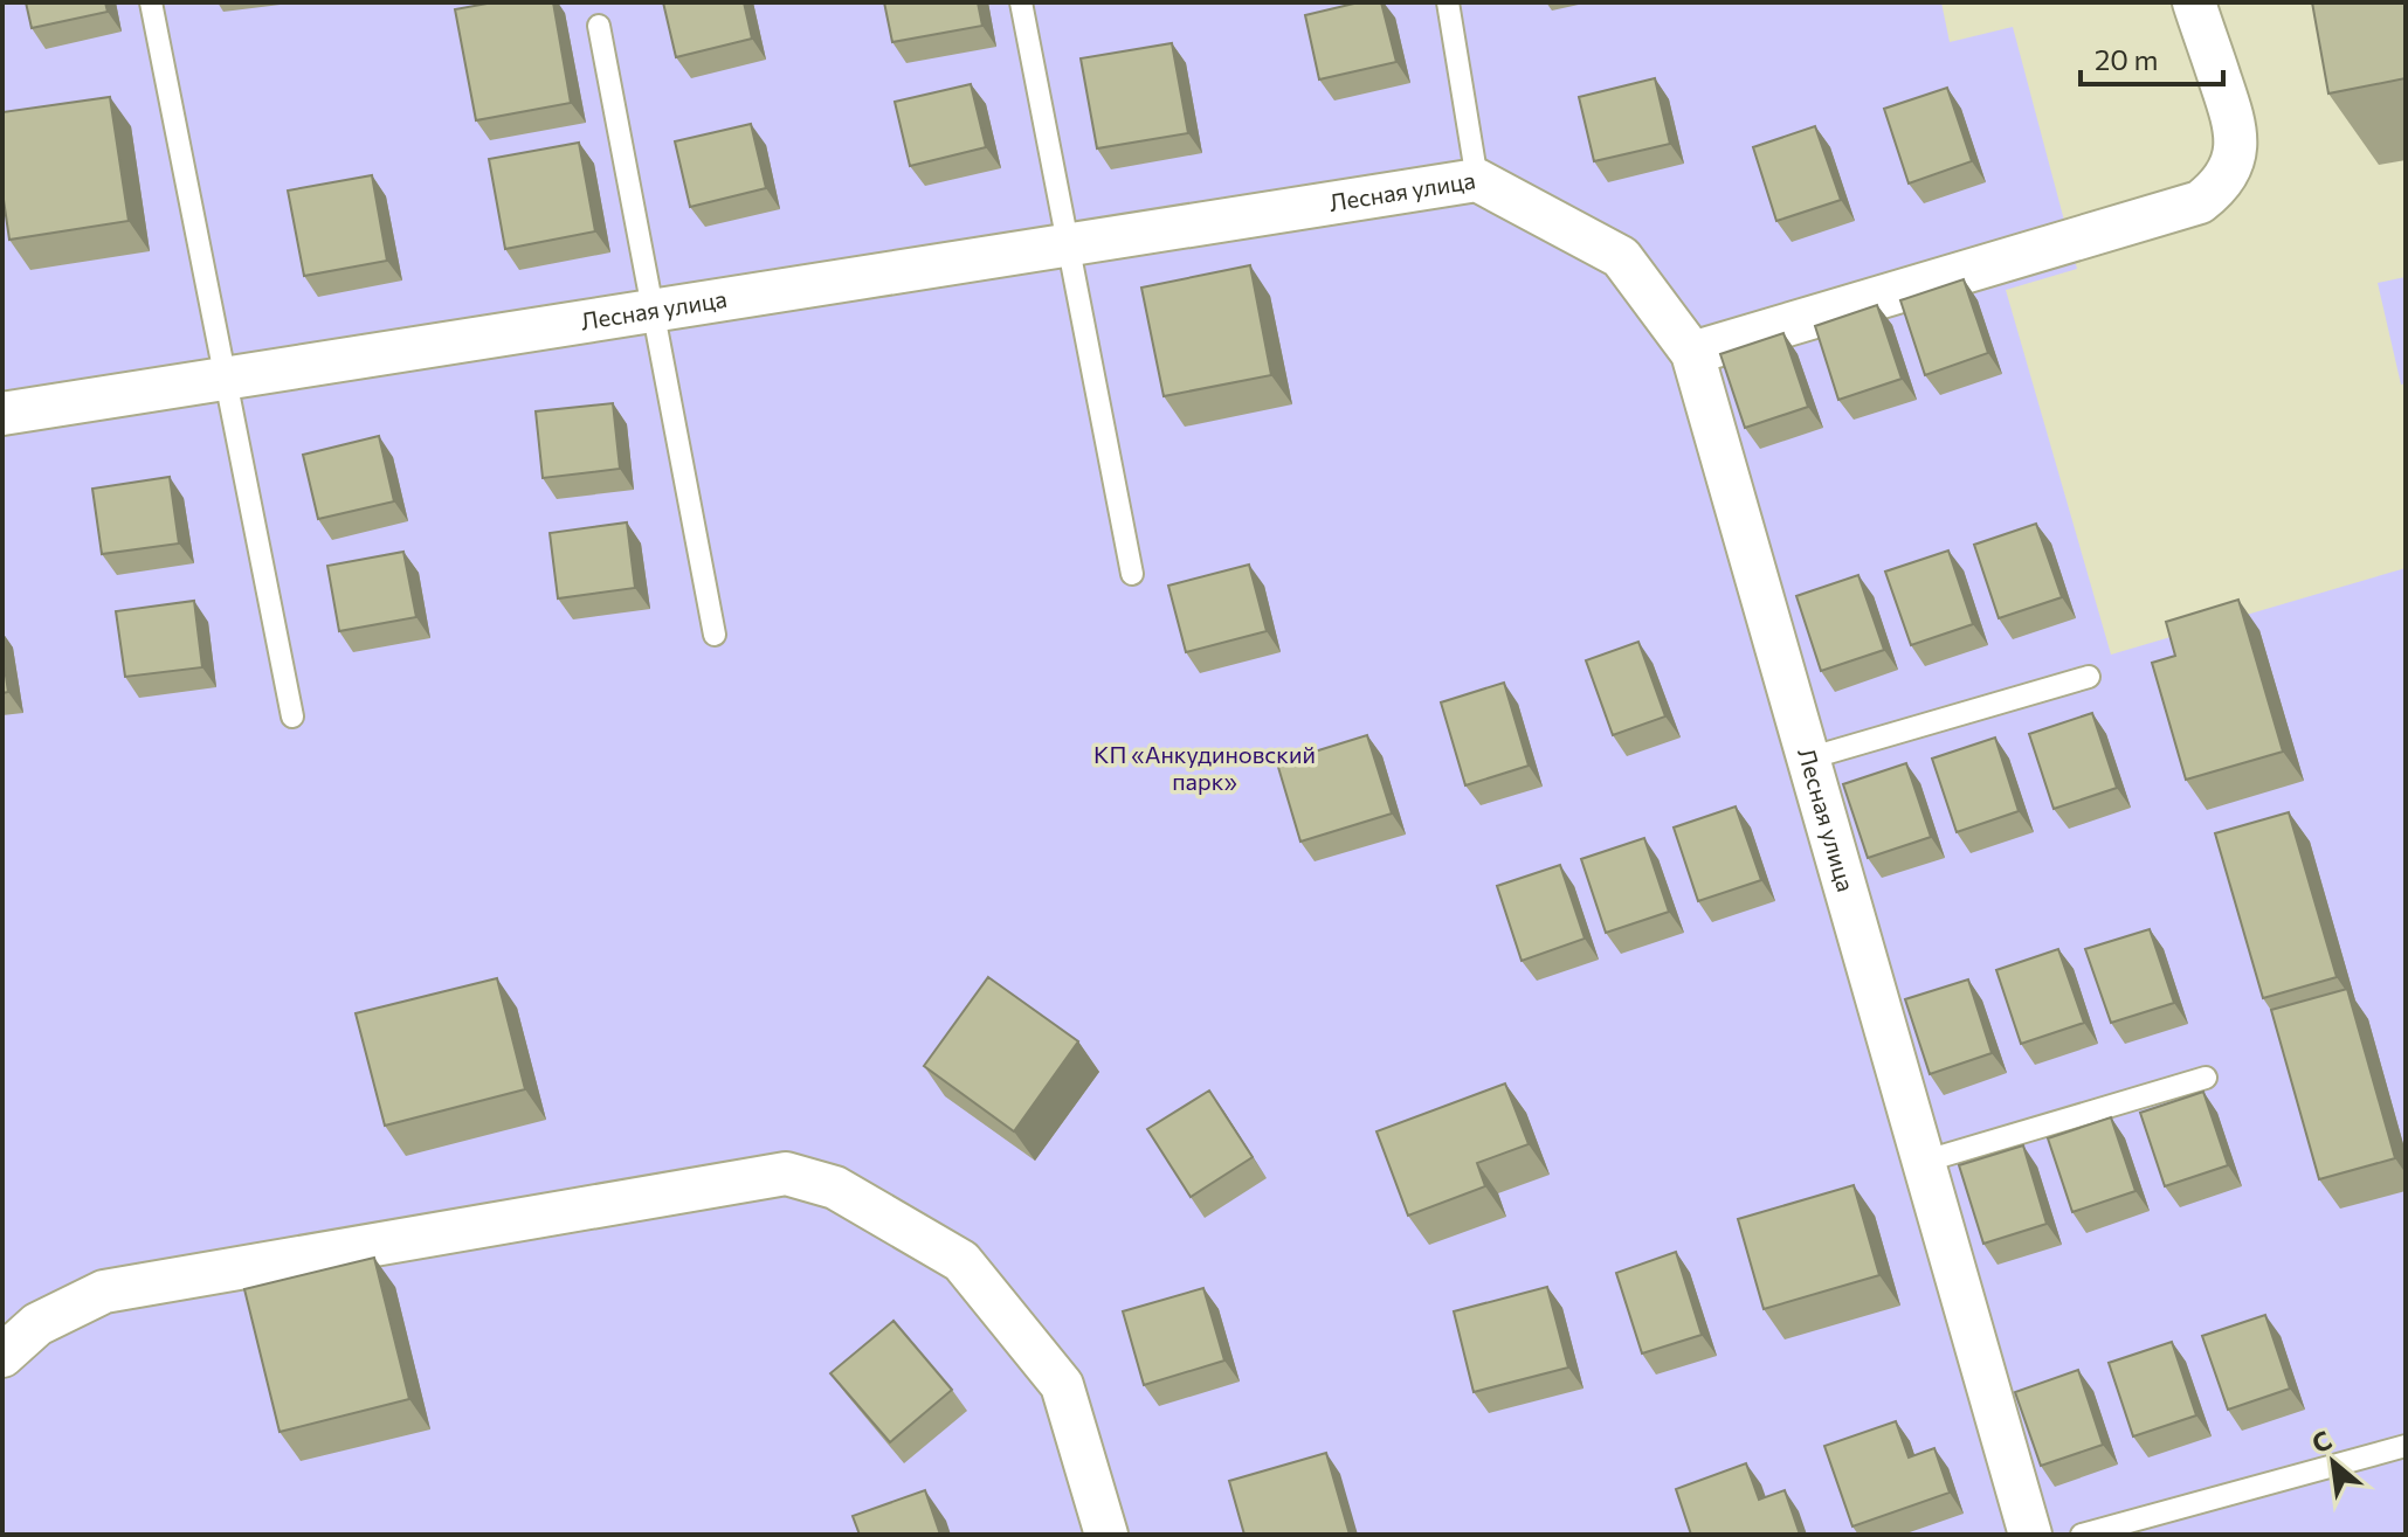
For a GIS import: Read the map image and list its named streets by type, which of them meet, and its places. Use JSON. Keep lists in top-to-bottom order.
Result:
{
  "streets": {
    "street": ["Лесная улица"]
  },
  "parks": ["КП «Анкудиновский парк»"],
  "scale_bar": "20 m",
  "north": "top left"
}
